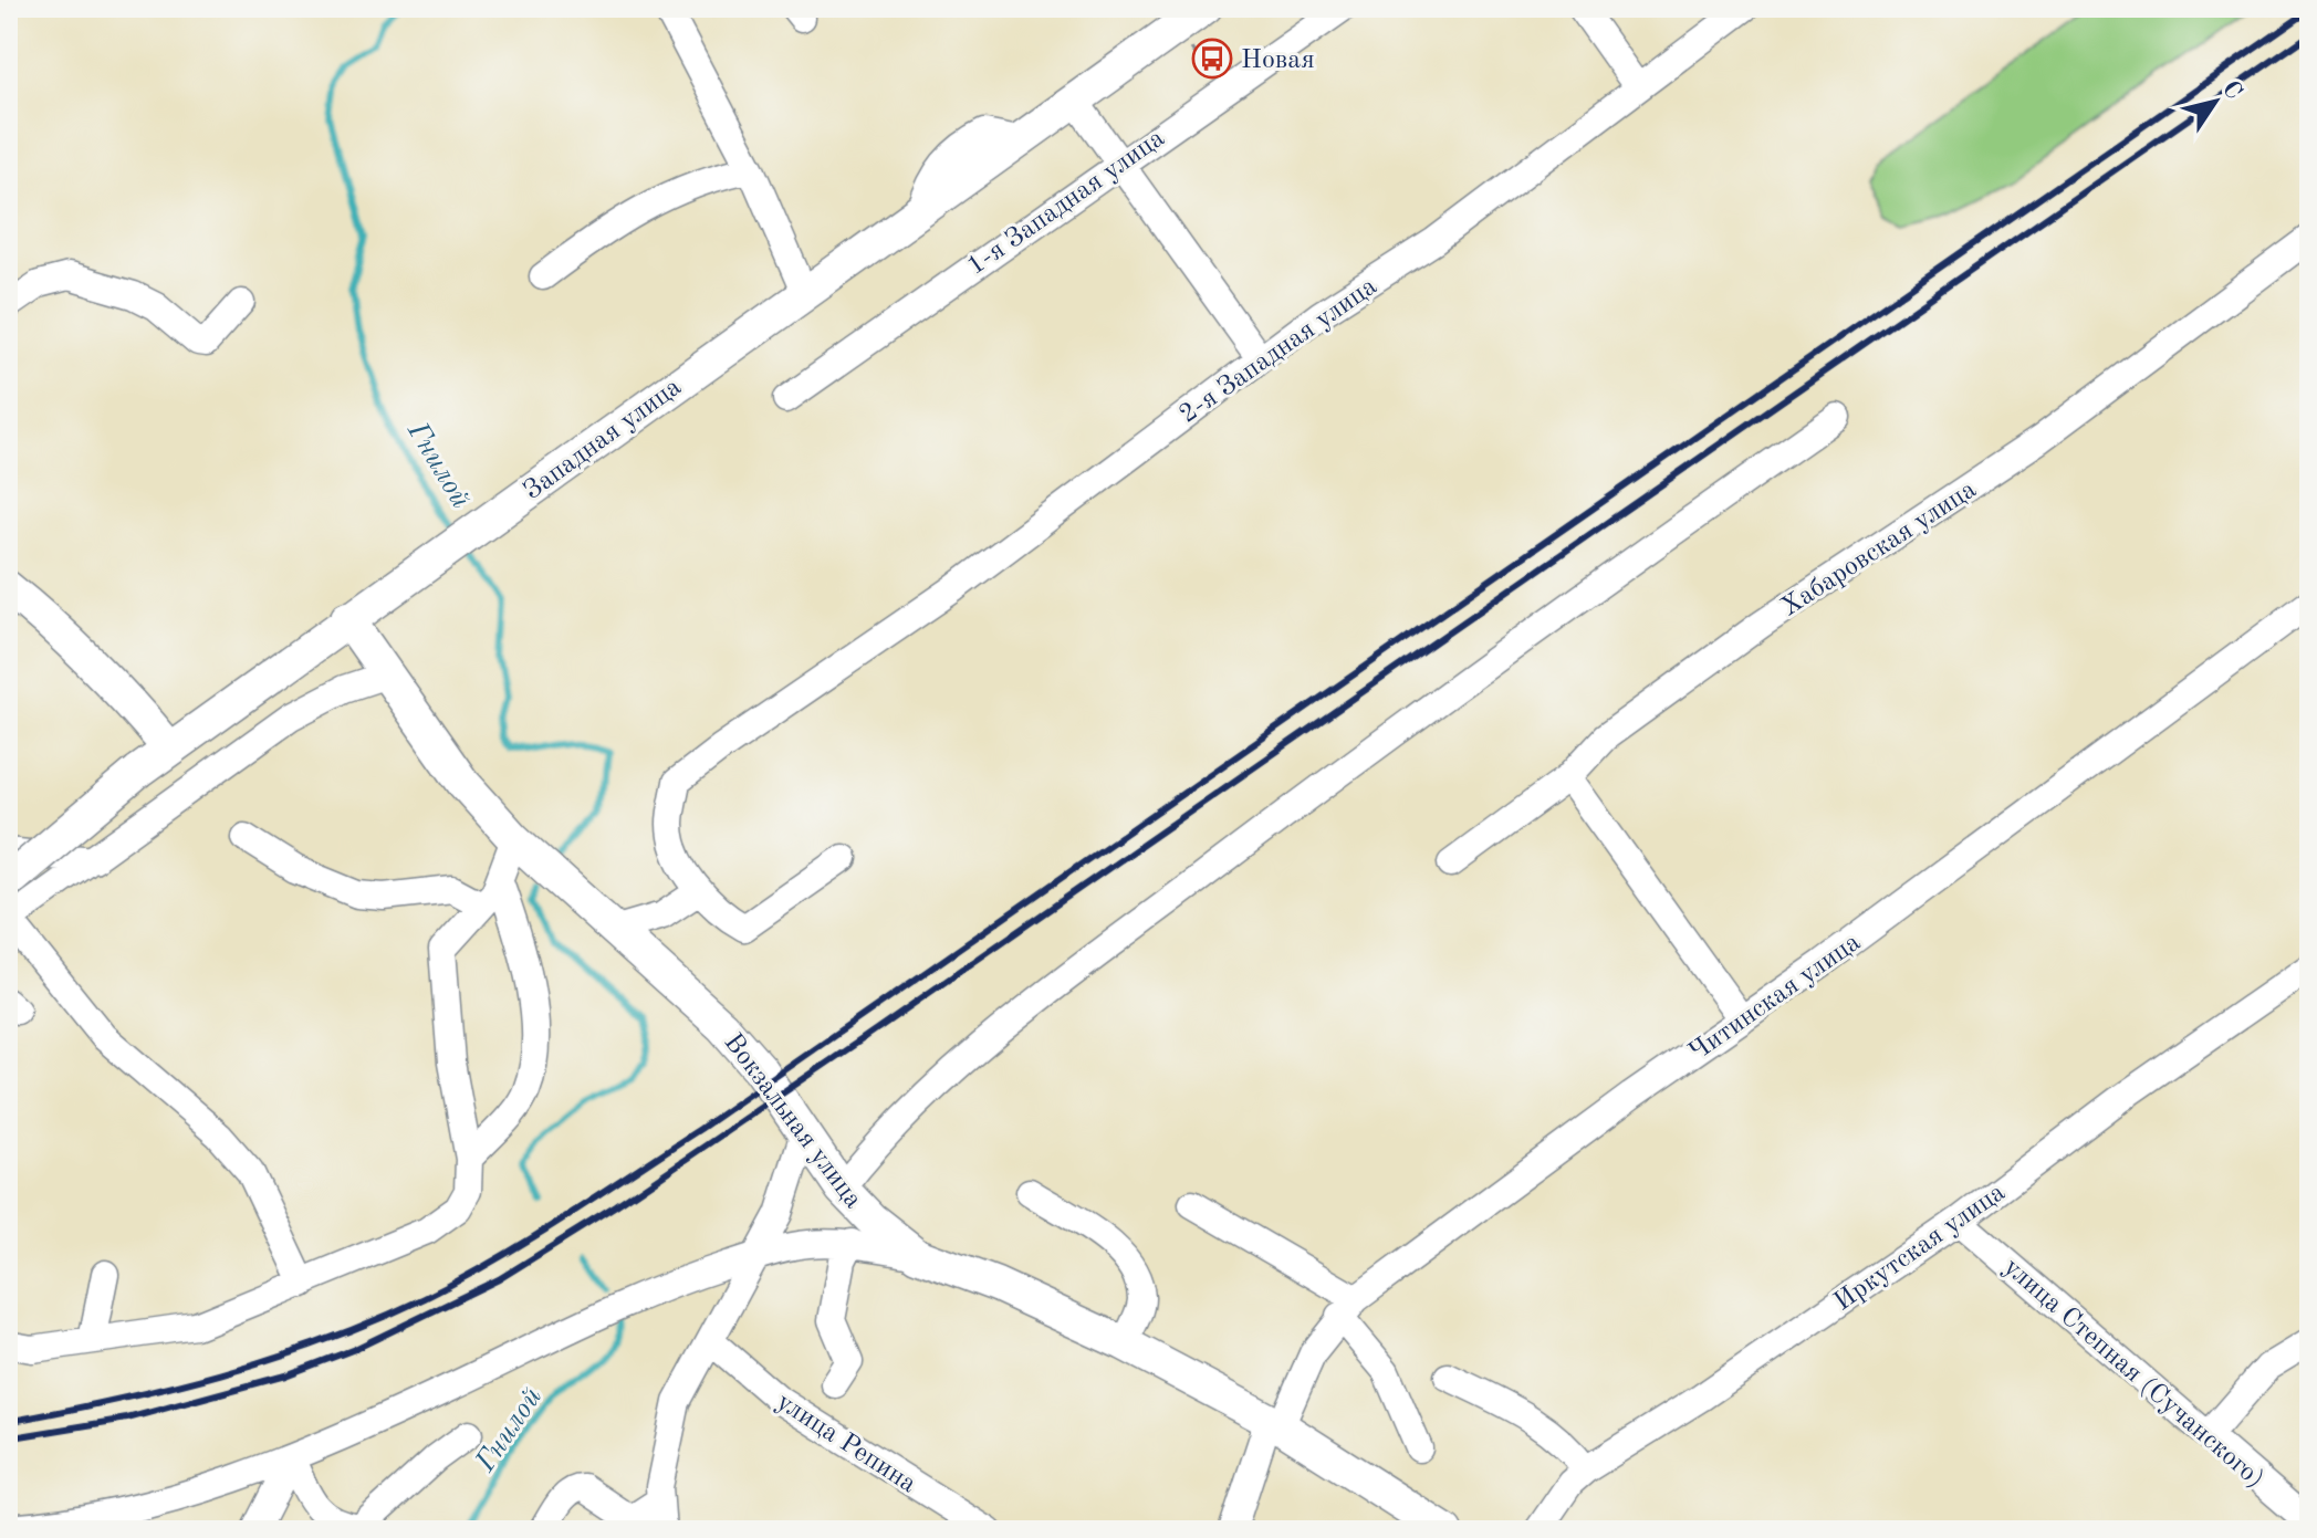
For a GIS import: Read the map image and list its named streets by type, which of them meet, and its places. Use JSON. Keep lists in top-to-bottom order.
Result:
{
  "streets": {
    "main road": ["Западная улица", "Вокзальная улица"],
    "street": [
      "1-я Западная улица",
      "2-я Западная улица",
      "Хабаровская улица",
      "Читинская улица",
      "Иркутская улица",
      "улица Степная (Сучанского)",
      "улица Репина"
    ]
  },
  "crossings": [
    ["Западная улица", "Вокзальная улица"],
    ["Читинская улица", "Вокзальная улица"],
    ["Иркутская улица", "улица Степная (Сучанского)"]
  ],
  "water": ["Гнилой"],
  "places": {
    "bus stop": ["Новая"]
  },
  "north": "top right"
}
